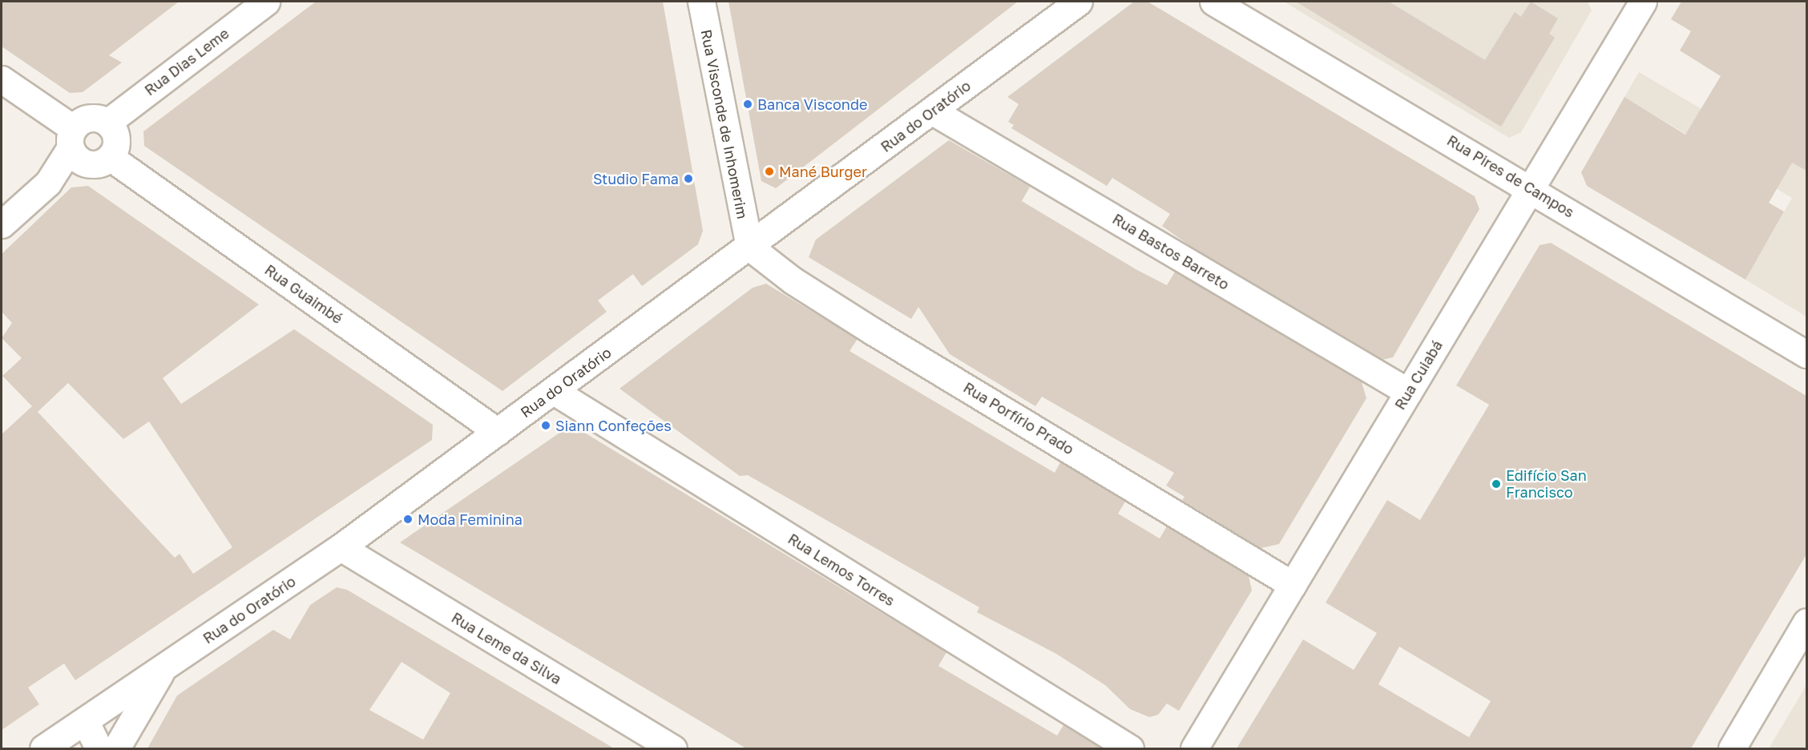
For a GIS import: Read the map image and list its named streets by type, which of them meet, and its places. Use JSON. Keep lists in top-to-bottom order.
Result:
{
  "streets": {
    "street": [
      "Rua Dias Leme",
      "Rua do Oratório",
      "Rua Visconde de Inhomerim",
      "Rua Pires de Campos",
      "Rua Bastos Barreto",
      "Rua Guaimbé",
      "Rua Cuiabá",
      "Rua Porfírio Prado",
      "Rua Lemos Torres",
      "Rua Leme da Silva"
    ]
  },
  "crossings": [
    ["Rua Dias Leme", "Rua Guaimbé"],
    ["Rua do Oratório", "Rua Visconde de Inhomerim"],
    ["Rua do Oratório", "Rua Bastos Barreto"],
    ["Rua do Oratório", "Rua Guaimbé"],
    ["Rua do Oratório", "Rua Porfírio Prado"],
    ["Rua do Oratório", "Rua Lemos Torres"],
    ["Rua do Oratório", "Rua Leme da Silva"],
    ["Rua Visconde de Inhomerim", "Rua Porfírio Prado"],
    ["Rua Pires de Campos", "Rua Cuiabá"],
    ["Rua Bastos Barreto", "Rua Cuiabá"],
    ["Rua Cuiabá", "Rua Porfírio Prado"]
  ],
  "places": [
    "Banca Visconde",
    "Mané Burger",
    "Studio Fama",
    "Siann Confeções",
    "Edifício San Francisco",
    "Moda Feminina"
  ]
}
